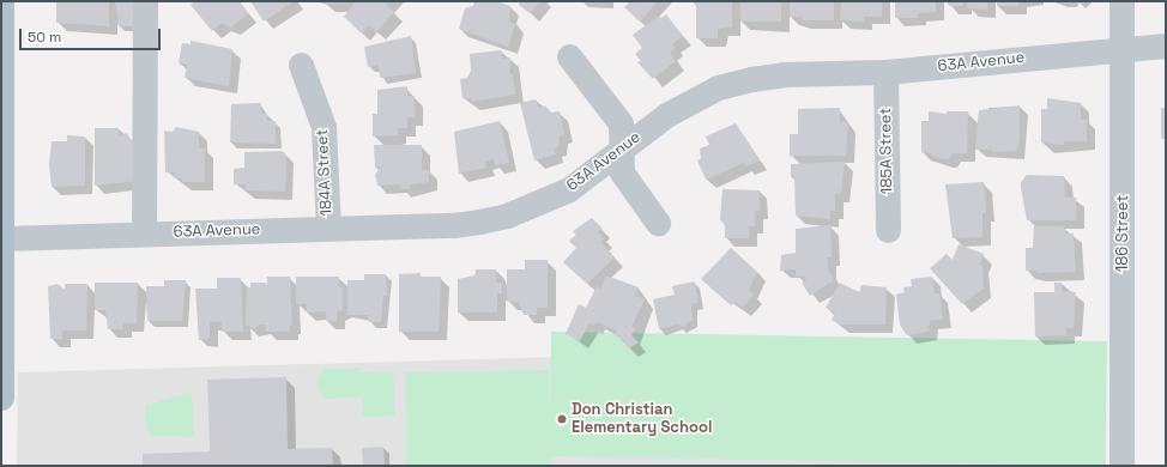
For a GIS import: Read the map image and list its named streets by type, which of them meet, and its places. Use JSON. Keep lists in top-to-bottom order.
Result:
{
  "streets": {
    "street": [
      "63A Avenue",
      "185A Street",
      "184A Street",
      "186 Street"
    ]
  },
  "crossings": [
    ["63A Avenue", "185A Street"],
    ["63A Avenue", "184A Street"],
    ["63A Avenue", "186 Street"]
  ],
  "places": ["Don Christian Elementary School"],
  "scale_bar": "50 m"
}
